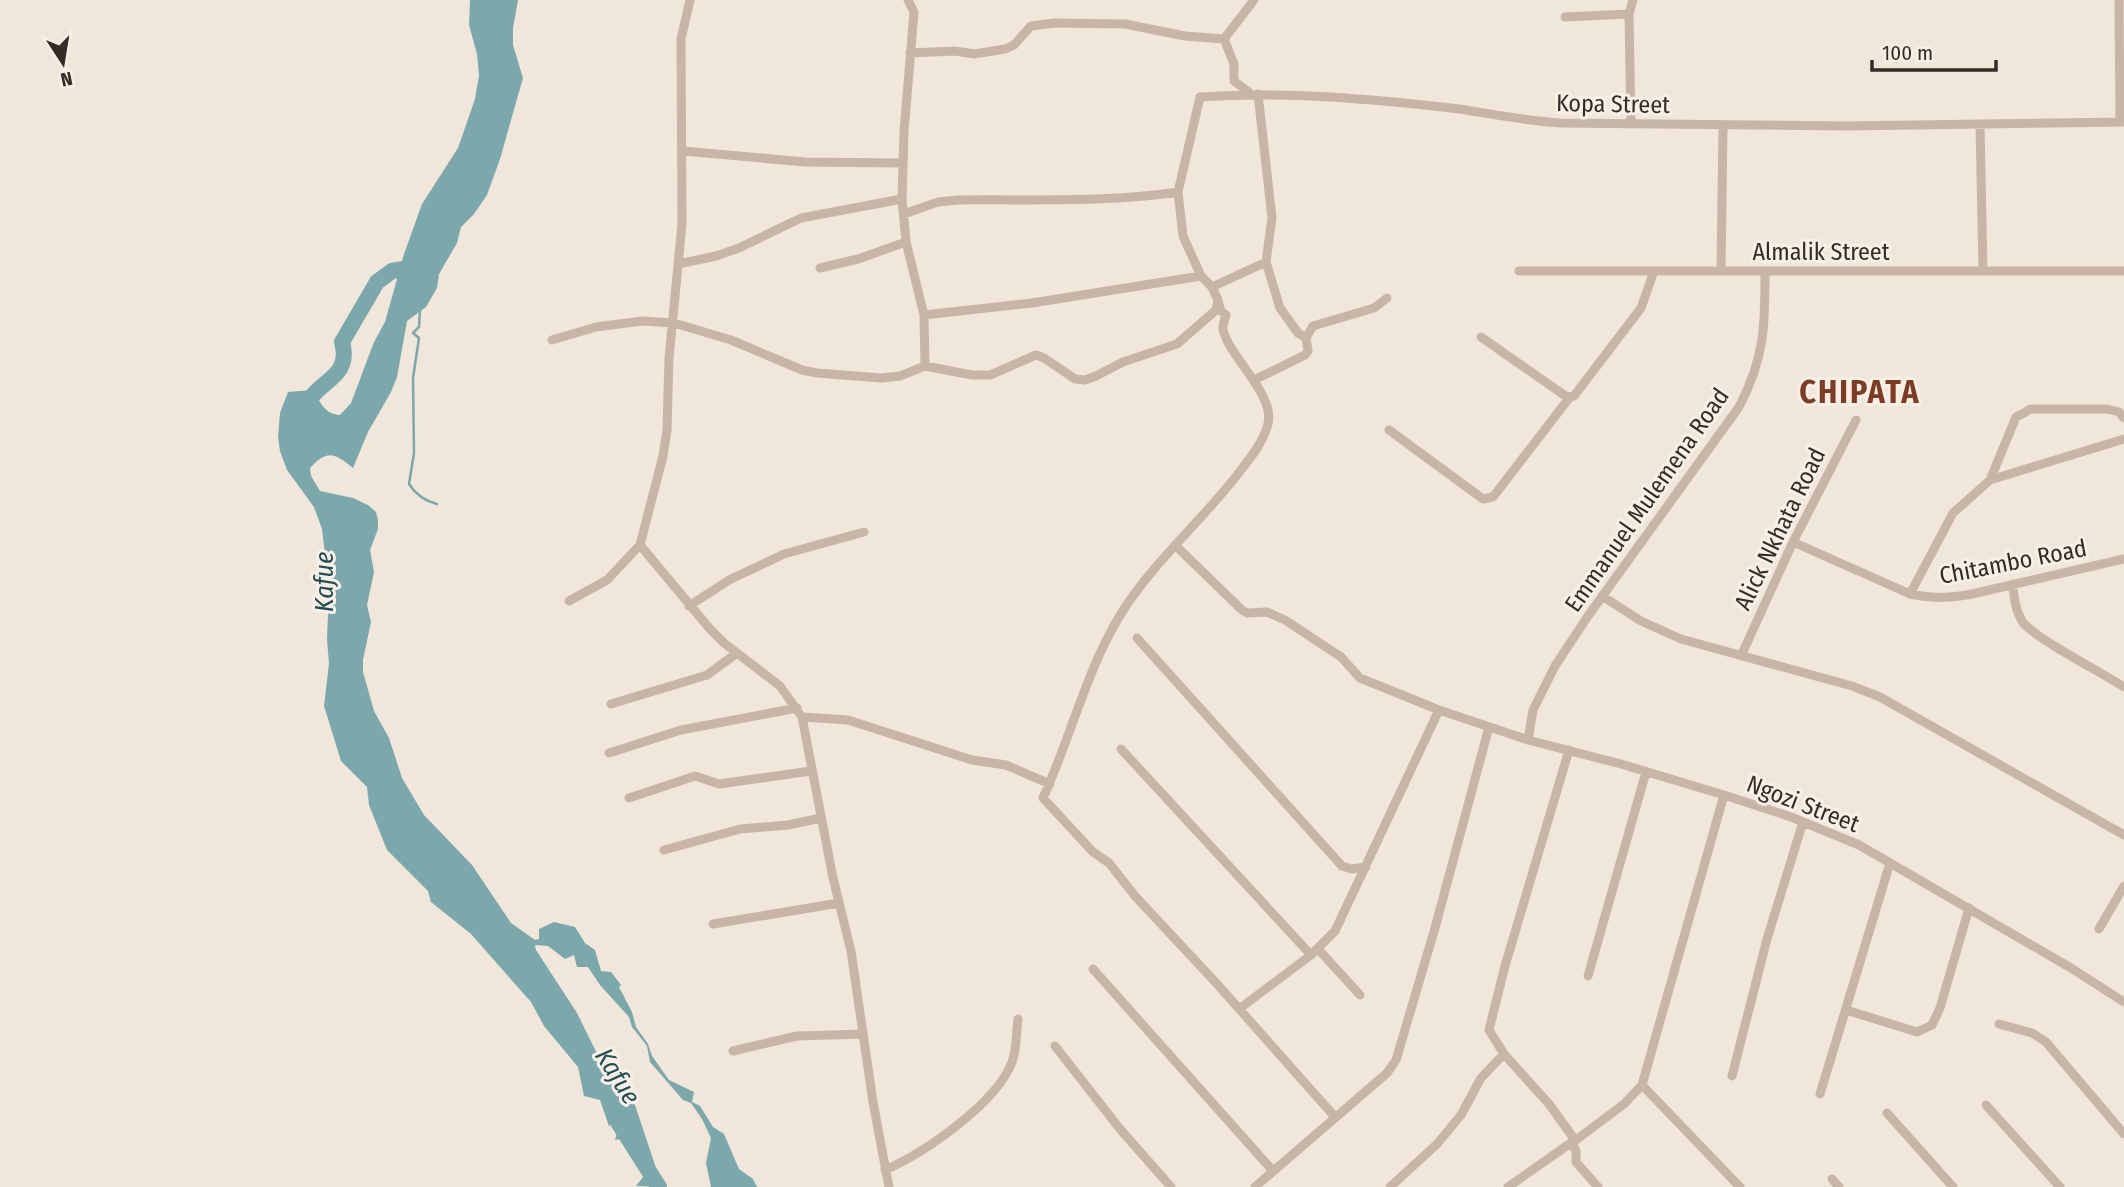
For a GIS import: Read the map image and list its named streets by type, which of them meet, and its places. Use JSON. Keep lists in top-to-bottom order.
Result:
{
  "streets": {
    "street": [
      "Kopa Street",
      "Almalik Street",
      "Emmanuel Mulemena Road",
      "Alick Nkhata Road",
      "Chitambo Road",
      "Ngozi Street"
    ]
  },
  "crossings": [
    ["Almalik Street", "Emmanuel Mulemena Road"],
    ["Emmanuel Mulemena Road", "Ngozi Street"],
    ["Alick Nkhata Road", "Chitambo Road"]
  ],
  "districts": ["CHIPATA"],
  "water": ["Kafue"],
  "scale_bar": "100 m",
  "north": "bottom"
}
